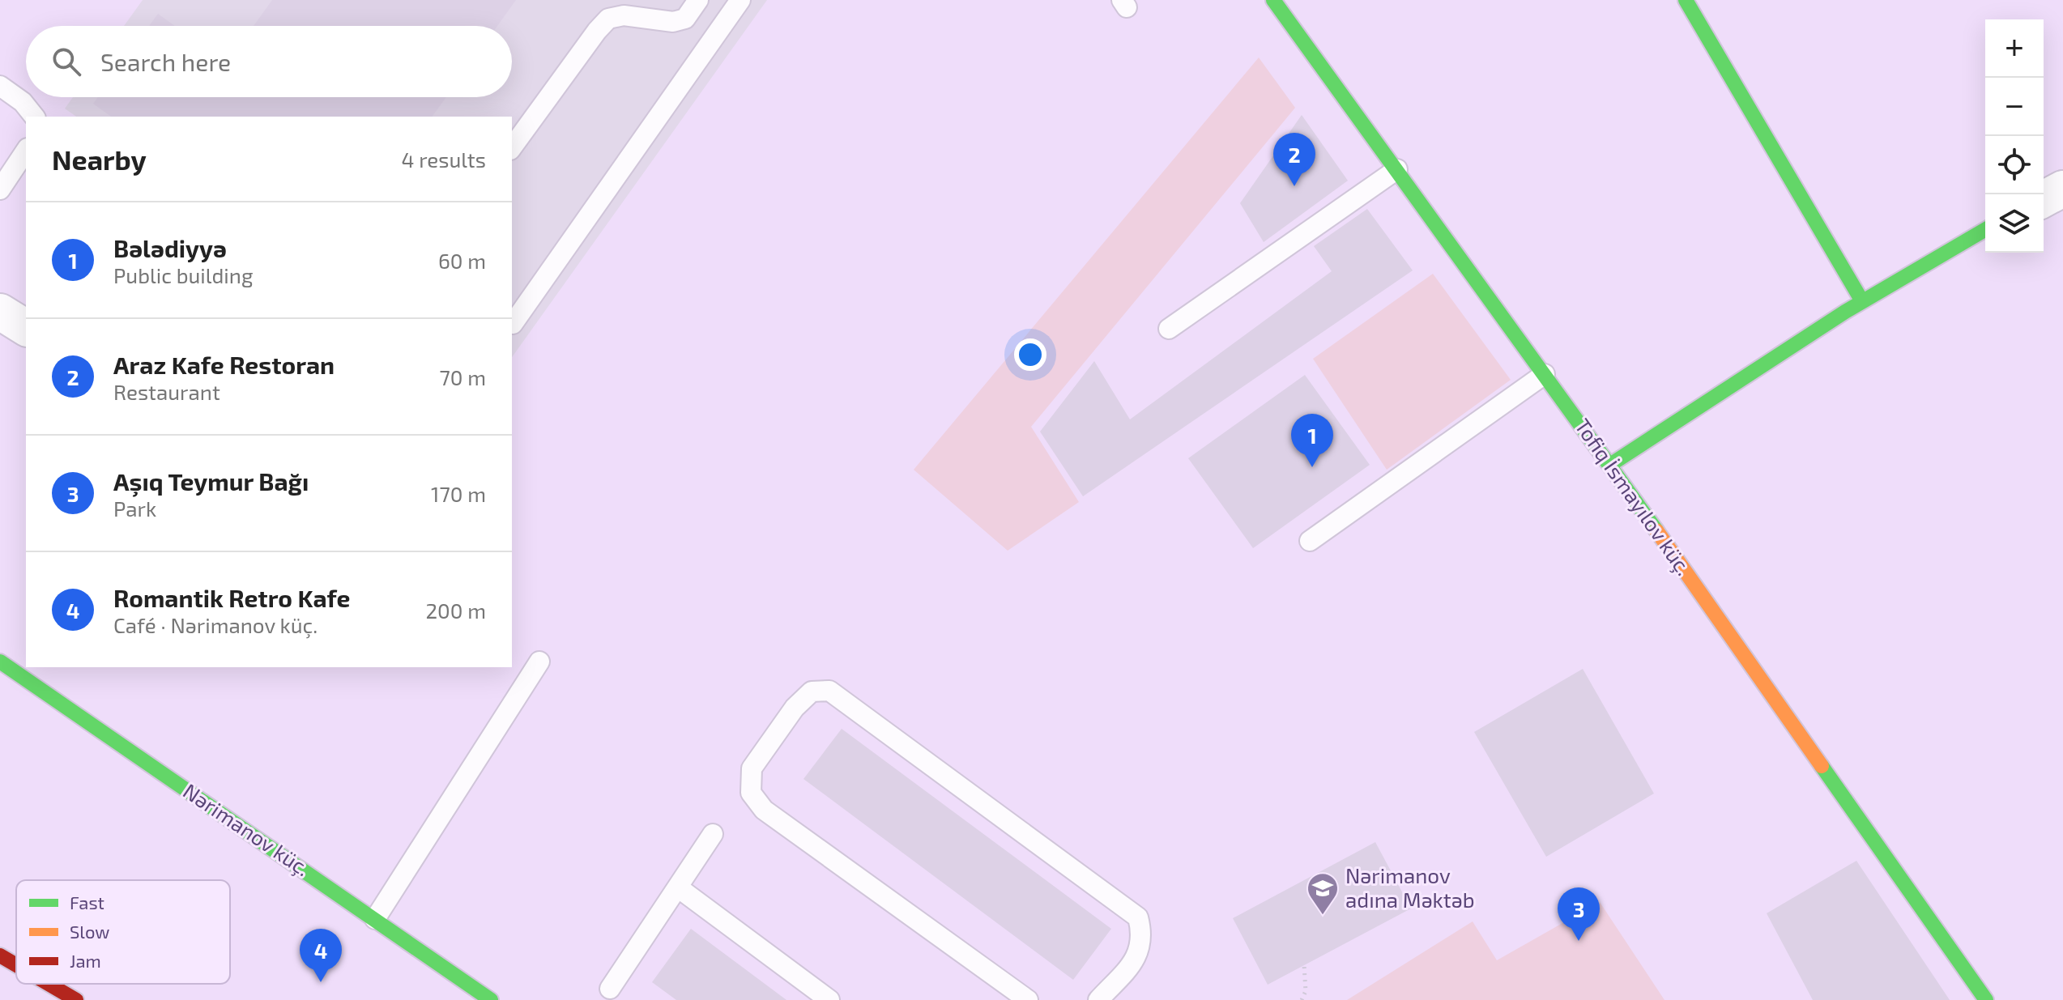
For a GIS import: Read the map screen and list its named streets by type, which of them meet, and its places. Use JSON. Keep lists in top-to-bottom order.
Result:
{
  "streets": {
    "street": ["Tofiq İsmayılov küç.", "Nərimanov küç."]
  },
  "places": {
    "school or university": ["Nərimanov adına Məktəb"]
  },
  "legend": ["Fast", "Slow", "Jam"],
  "page": {
    "map_buttons": ["+", "−"],
    "search": "Search here",
    "heading": ["Nearby", "4 results"],
    "pins": [
      "2",
      "1",
      "3",
      "4"
    ],
    "list": [
      {
        "mark": "1",
        "name": "Bələdiyyə",
        "note": "Public building",
        "value": "60 m"
      },
      {
        "mark": "2",
        "name": "Araz Kafe Restoran",
        "note": "Restaurant",
        "value": "70 m"
      },
      {
        "mark": "3",
        "name": "Aşıq Teymur Bağı",
        "note": "Park",
        "value": "170 m"
      },
      {
        "mark": "4",
        "name": "Romantik Retro Kafe",
        "note": "Café · Nərimanov küç.",
        "value": "200 m"
      }
    ]
  }
}
